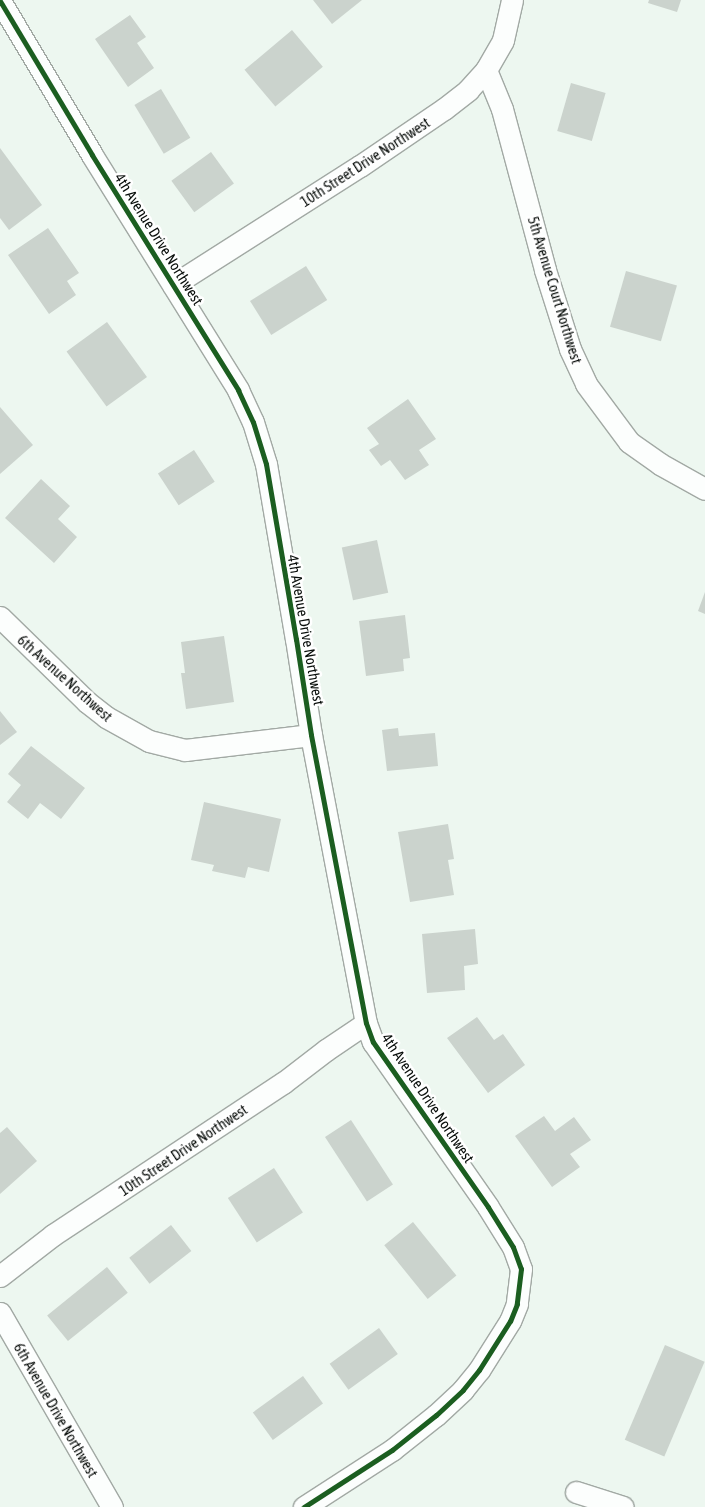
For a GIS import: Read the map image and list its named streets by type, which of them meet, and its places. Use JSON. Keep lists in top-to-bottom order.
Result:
{
  "streets": {
    "street": [
      "10th Street Drive Northwest",
      "4th Avenue Drive Northwest",
      "5th Avenue Court Northwest",
      "6th Avenue Northwest",
      "6th Avenue Drive Northwest"
    ]
  },
  "crossings": [
    ["10th Street Drive Northwest", "4th Avenue Drive Northwest"],
    ["10th Street Drive Northwest", "5th Avenue Court Northwest"],
    ["4th Avenue Drive Northwest", "6th Avenue Northwest"]
  ]
}
